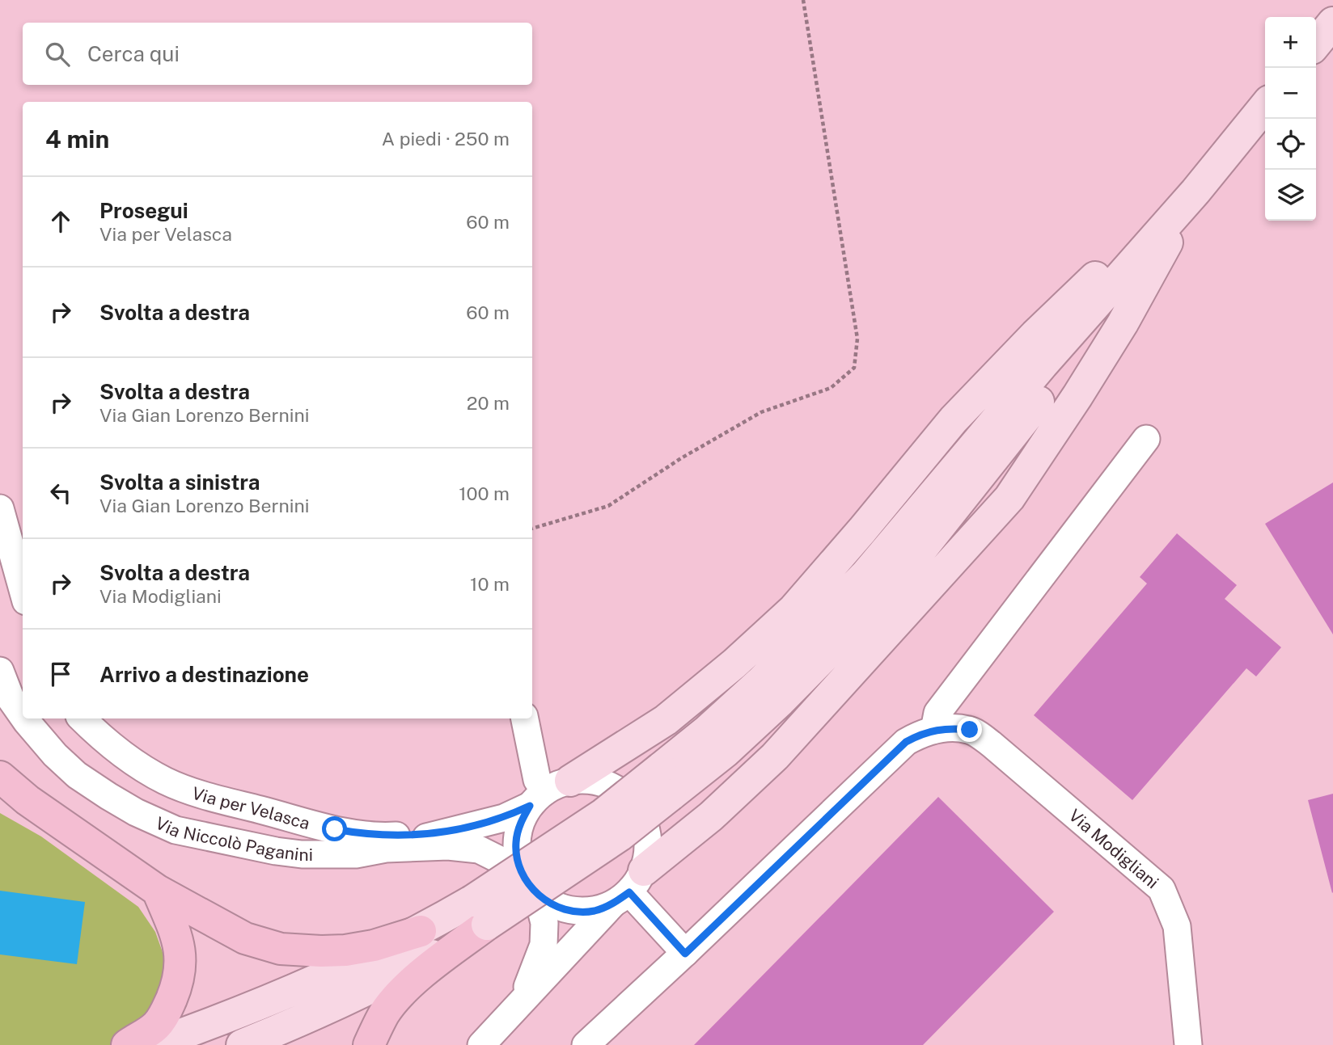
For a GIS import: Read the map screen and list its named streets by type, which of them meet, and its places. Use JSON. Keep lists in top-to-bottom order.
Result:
{
  "streets": {
    "street": ["Via per Velasca", "Via Niccolò Paganini", "Via Modigliani"]
  },
  "crossings": [
    ["Via per Velasca", "Via Niccolò Paganini"]
  ],
  "page": {
    "map_buttons": ["+", "−"],
    "search": "Cerca qui",
    "heading": ["4 min", "A piedi · 250 m"],
    "list": [
      ["Prosegui", "Via per Velasca", "60 m"],
      ["Svolta a destra", "60 m"],
      ["Svolta a destra", "Via Gian Lorenzo Bernini", "20 m"],
      ["Svolta a sinistra", "Via Gian Lorenzo Bernini", "100 m"],
      ["Svolta a destra", "Via Modigliani", "10 m"],
      "Arrivo a destinazione"
    ]
  }
}
